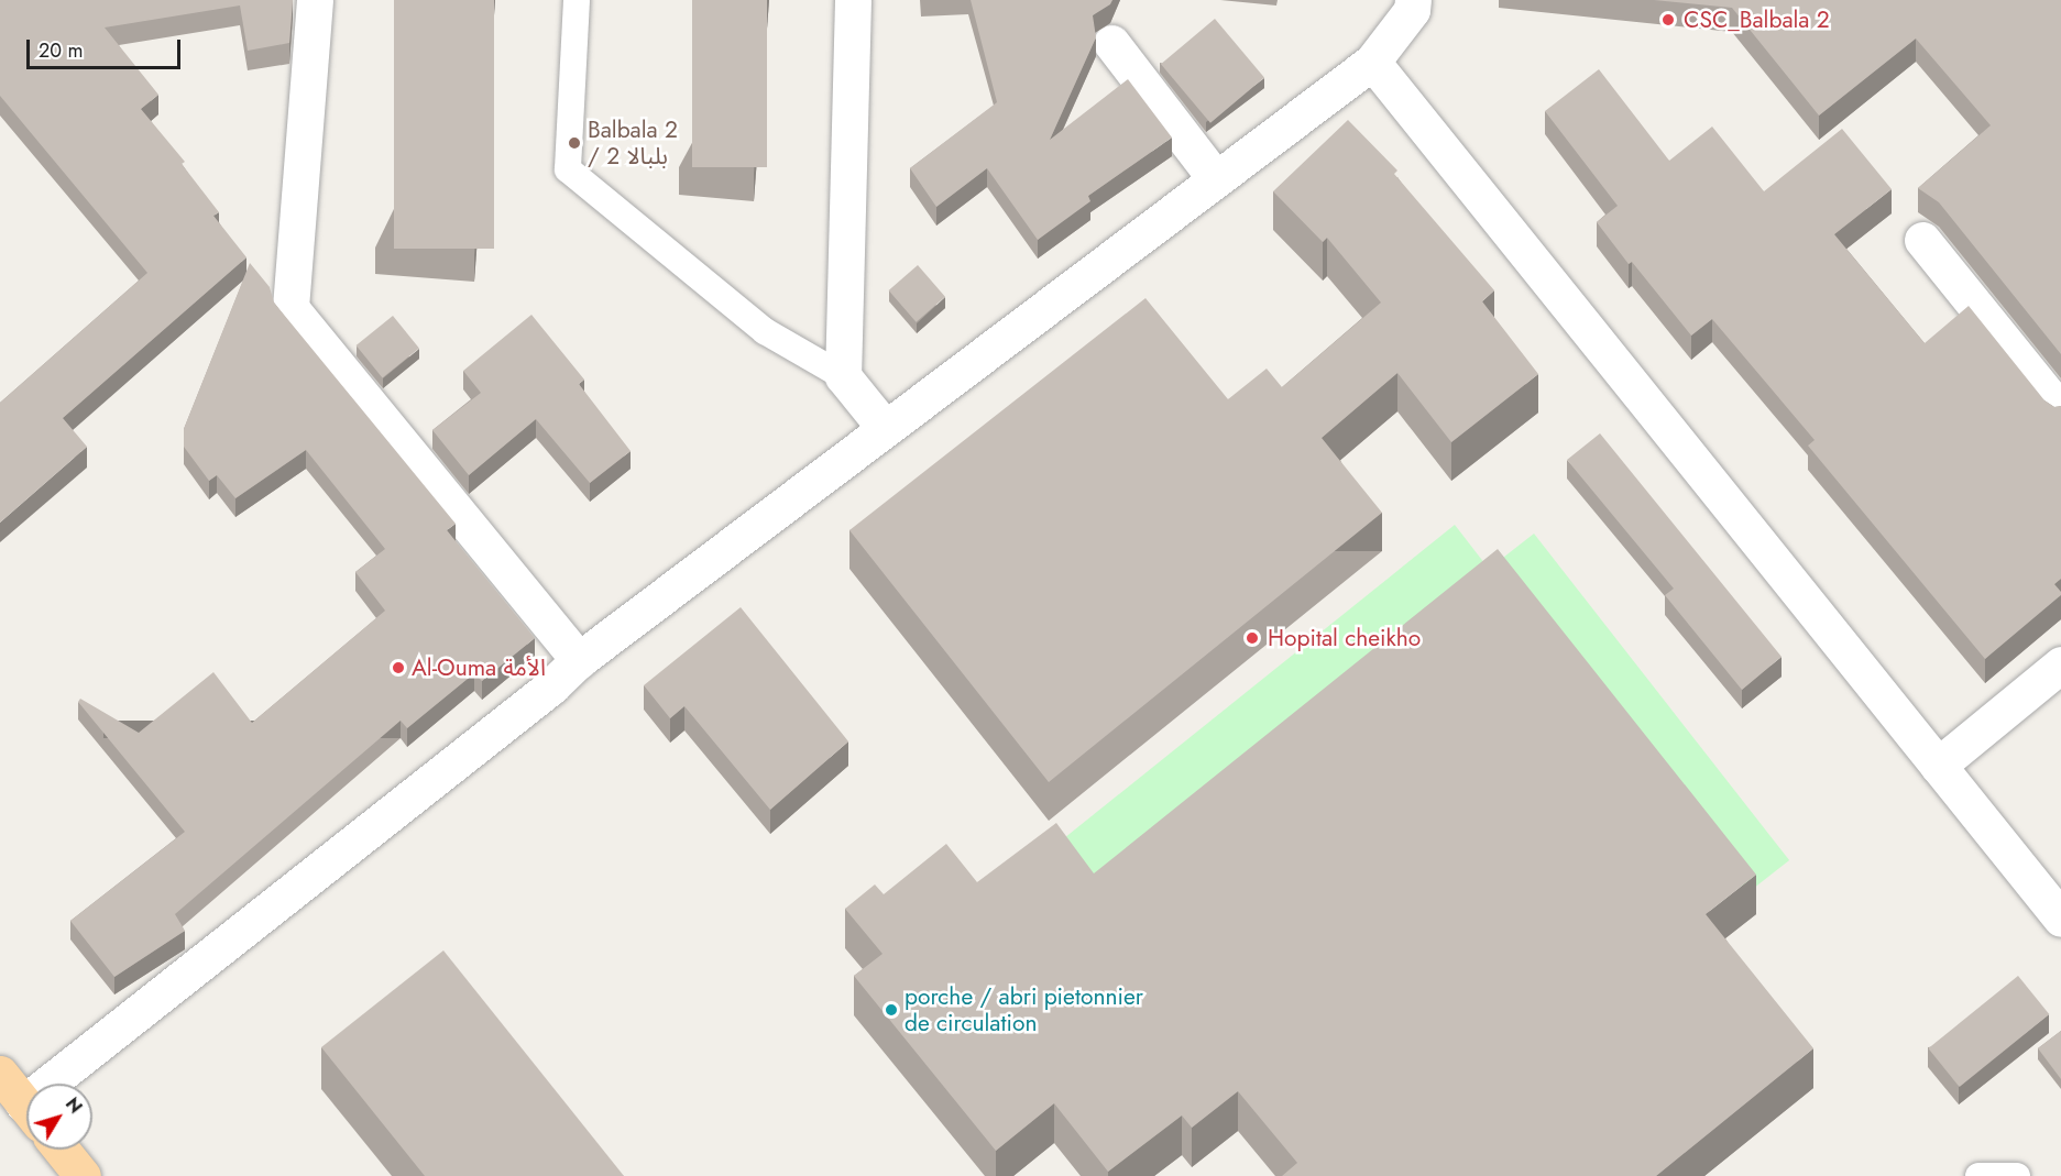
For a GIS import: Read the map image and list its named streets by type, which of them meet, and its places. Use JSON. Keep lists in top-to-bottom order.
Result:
{
  "places": [
    "CSC_Balbala 2",
    "Balbala 2 / بلبالا 2",
    "Hopital cheikho",
    "Al-Ouma الأمة",
    "porche / abri pietonnier de circulation"
  ],
  "scale_bar": "20 m",
  "north": "top right"
}
